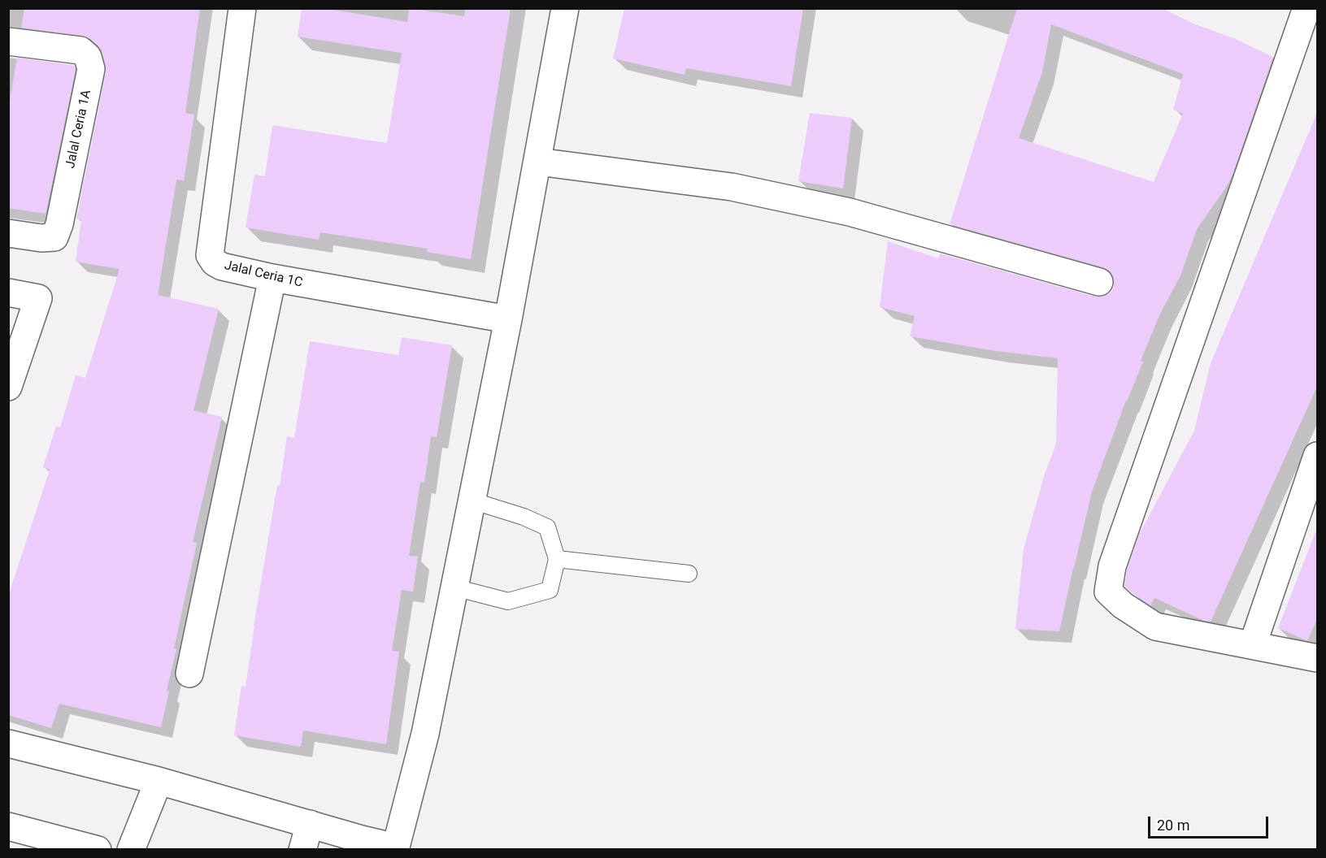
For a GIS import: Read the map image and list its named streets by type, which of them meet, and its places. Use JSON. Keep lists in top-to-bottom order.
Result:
{
  "streets": {
    "street": ["Jalal Ceria 1A", "Jalal Ceria 1C"]
  },
  "scale_bar": "20 m"
}
